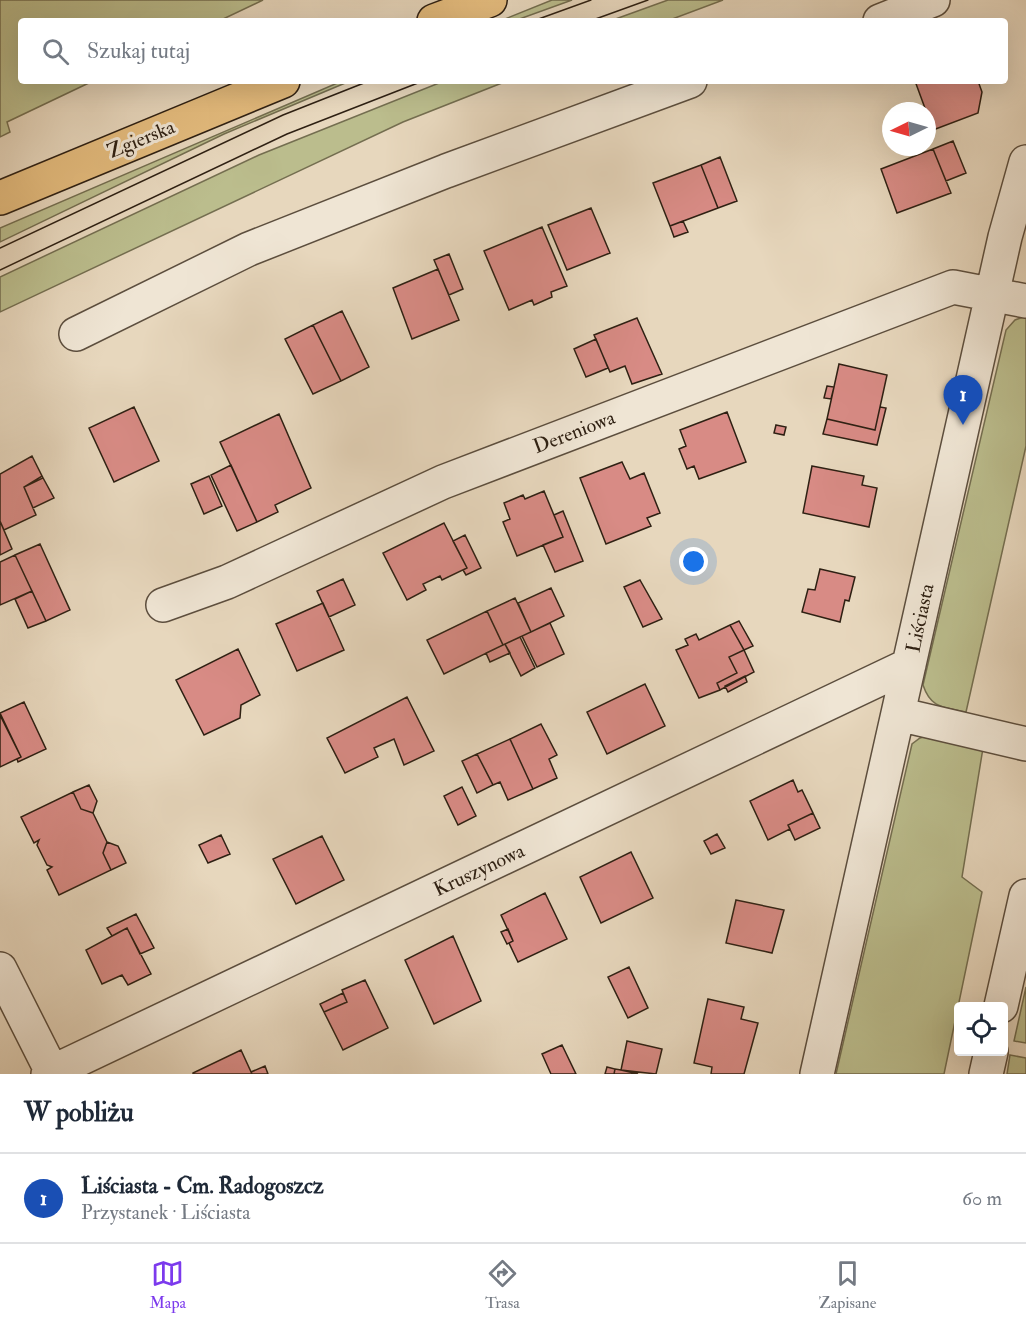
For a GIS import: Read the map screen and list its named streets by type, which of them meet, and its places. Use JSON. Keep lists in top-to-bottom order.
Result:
{
  "streets": {
    "main road": ["Zgierska"],
    "street": ["Dereniowa", "Liściasta", "Kruszynowa"]
  },
  "crossings": [
    ["Dereniowa", "Liściasta"],
    ["Liściasta", "Kruszynowa"]
  ],
  "north": "left",
  "page": {
    "search": "Szukaj tutaj",
    "pins": "1",
    "heading": "W pobliżu",
    "list": [
      {
        "mark": "1",
        "name": "Liściasta - Cm. Radogoszcz",
        "note": "Przystanek · Liściasta",
        "value": "60 m"
      }
    ],
    "nav": ["Mapa", "Trasa", "Zapisane"]
  }
}
